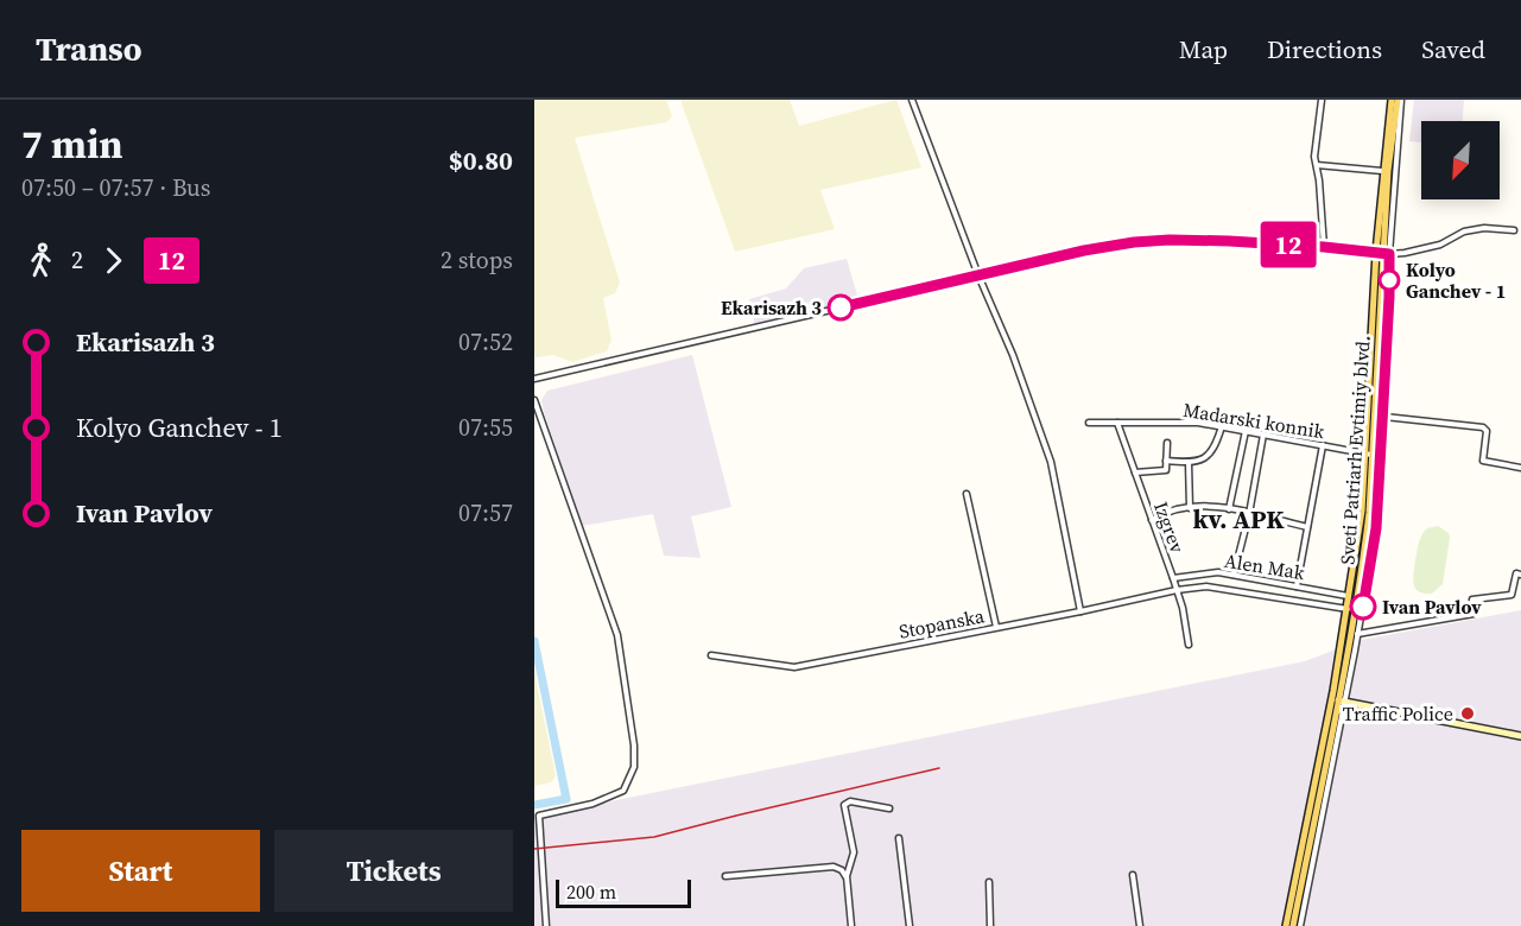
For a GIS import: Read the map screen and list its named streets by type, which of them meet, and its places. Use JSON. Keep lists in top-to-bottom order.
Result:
{
  "streets": {
    "main road": ["Sveti Patriarh Evtimiy blvd."],
    "street": [
      "Madarski konnik",
      "Izgrev",
      "Alen Mak",
      "Stopanska"
    ]
  },
  "crossings": [
    ["Madarski konnik", "Sveti Patriarh Evtimiy blvd."],
    ["Madarski konnik", "Izgrev"],
    ["Sveti Patriarh Evtimiy blvd.", "Alen Mak"],
    ["Sveti Patriarh Evtimiy blvd.", "Stopanska"],
    ["Izgrev", "Alen Mak"],
    ["Izgrev", "Stopanska"]
  ],
  "districts": ["kv. APK"],
  "places": [
    "Kolyo Ganchev - 1",
    "Ekarisazh 3",
    "Ivan Pavlov",
    "Traffic Police"
  ],
  "lines": ["bus line 12"],
  "scale_bar": "200 m",
  "north": "bottom left",
  "page": {
    "header": "Transo",
    "nav": ["Map", "Directions", "Saved"],
    "heading": ["7 min", "07:50 – 07:57 · Bus", "$0.80"],
    "on_map": "12",
    "legs": ["2", "12", "2 stops"],
    "list": [
      {
        "name": "Ekarisazh 3",
        "value": "07:52"
      },
      {
        "name": "Kolyo Ganchev - 1",
        "value": "07:55"
      },
      {
        "name": "Ivan Pavlov",
        "value": "07:57"
      }
    ],
    "buttons": ["Start", "Tickets"],
    "scale": "200 m"
  }
}
